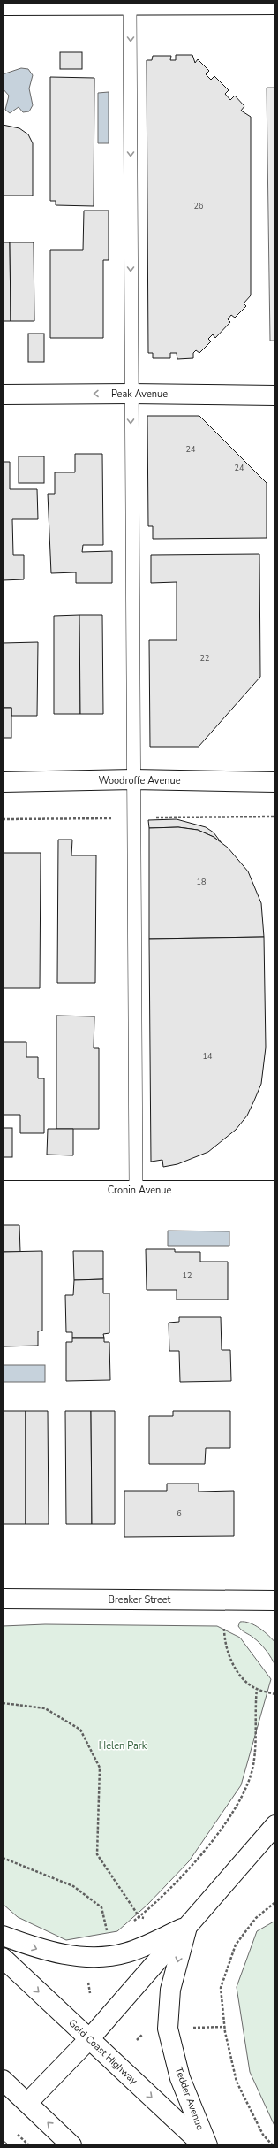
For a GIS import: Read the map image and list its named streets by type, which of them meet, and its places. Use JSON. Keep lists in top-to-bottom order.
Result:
{
  "streets": {
    "main road": [
      "Peak Avenue",
      "Woodroffe Avenue",
      "Cronin Avenue",
      "Breaker Street",
      "Gold Coast Highway",
      "Tedder Avenue"
    ]
  },
  "crossings": [
    ["Gold Coast Highway", "Tedder Avenue"]
  ],
  "one_way": ["Peak Avenue"],
  "parks": ["Helen Park"],
  "house_numbers": [
    "26",
    "24",
    "24",
    "22",
    "18",
    "14",
    "12",
    "6"
  ]
}
